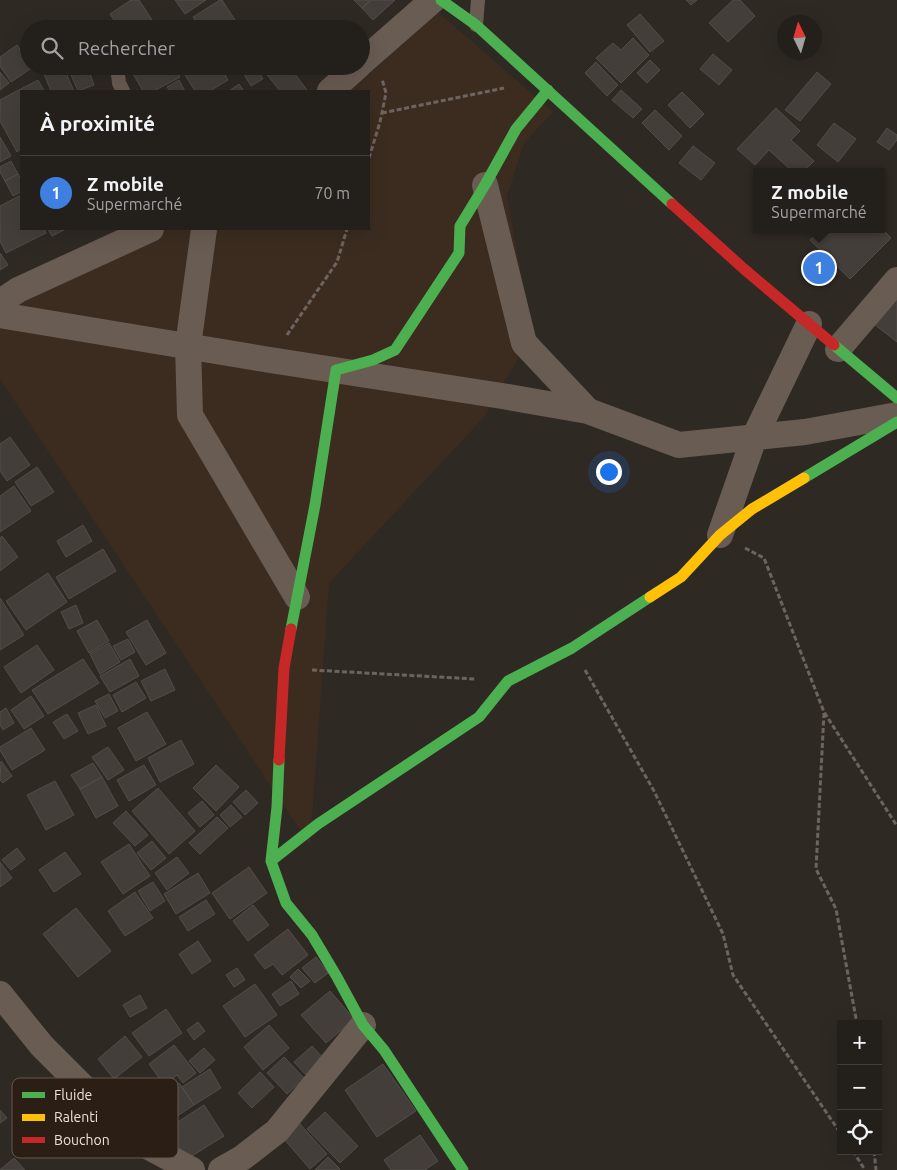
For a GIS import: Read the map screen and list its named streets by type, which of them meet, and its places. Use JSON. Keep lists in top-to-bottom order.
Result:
{
  "legend": ["Fluide", "Ralenti", "Bouchon"],
  "north": "top",
  "page": {
    "search": "Rechercher",
    "heading": "À proximité",
    "list": [
      {
        "mark": "1",
        "name": "Z mobile",
        "note": "Supermarché",
        "value": "70 m"
      }
    ],
    "popup": ["Z mobile", "Supermarché"],
    "pins": "1",
    "map_buttons": ["+", "−"]
  }
}
